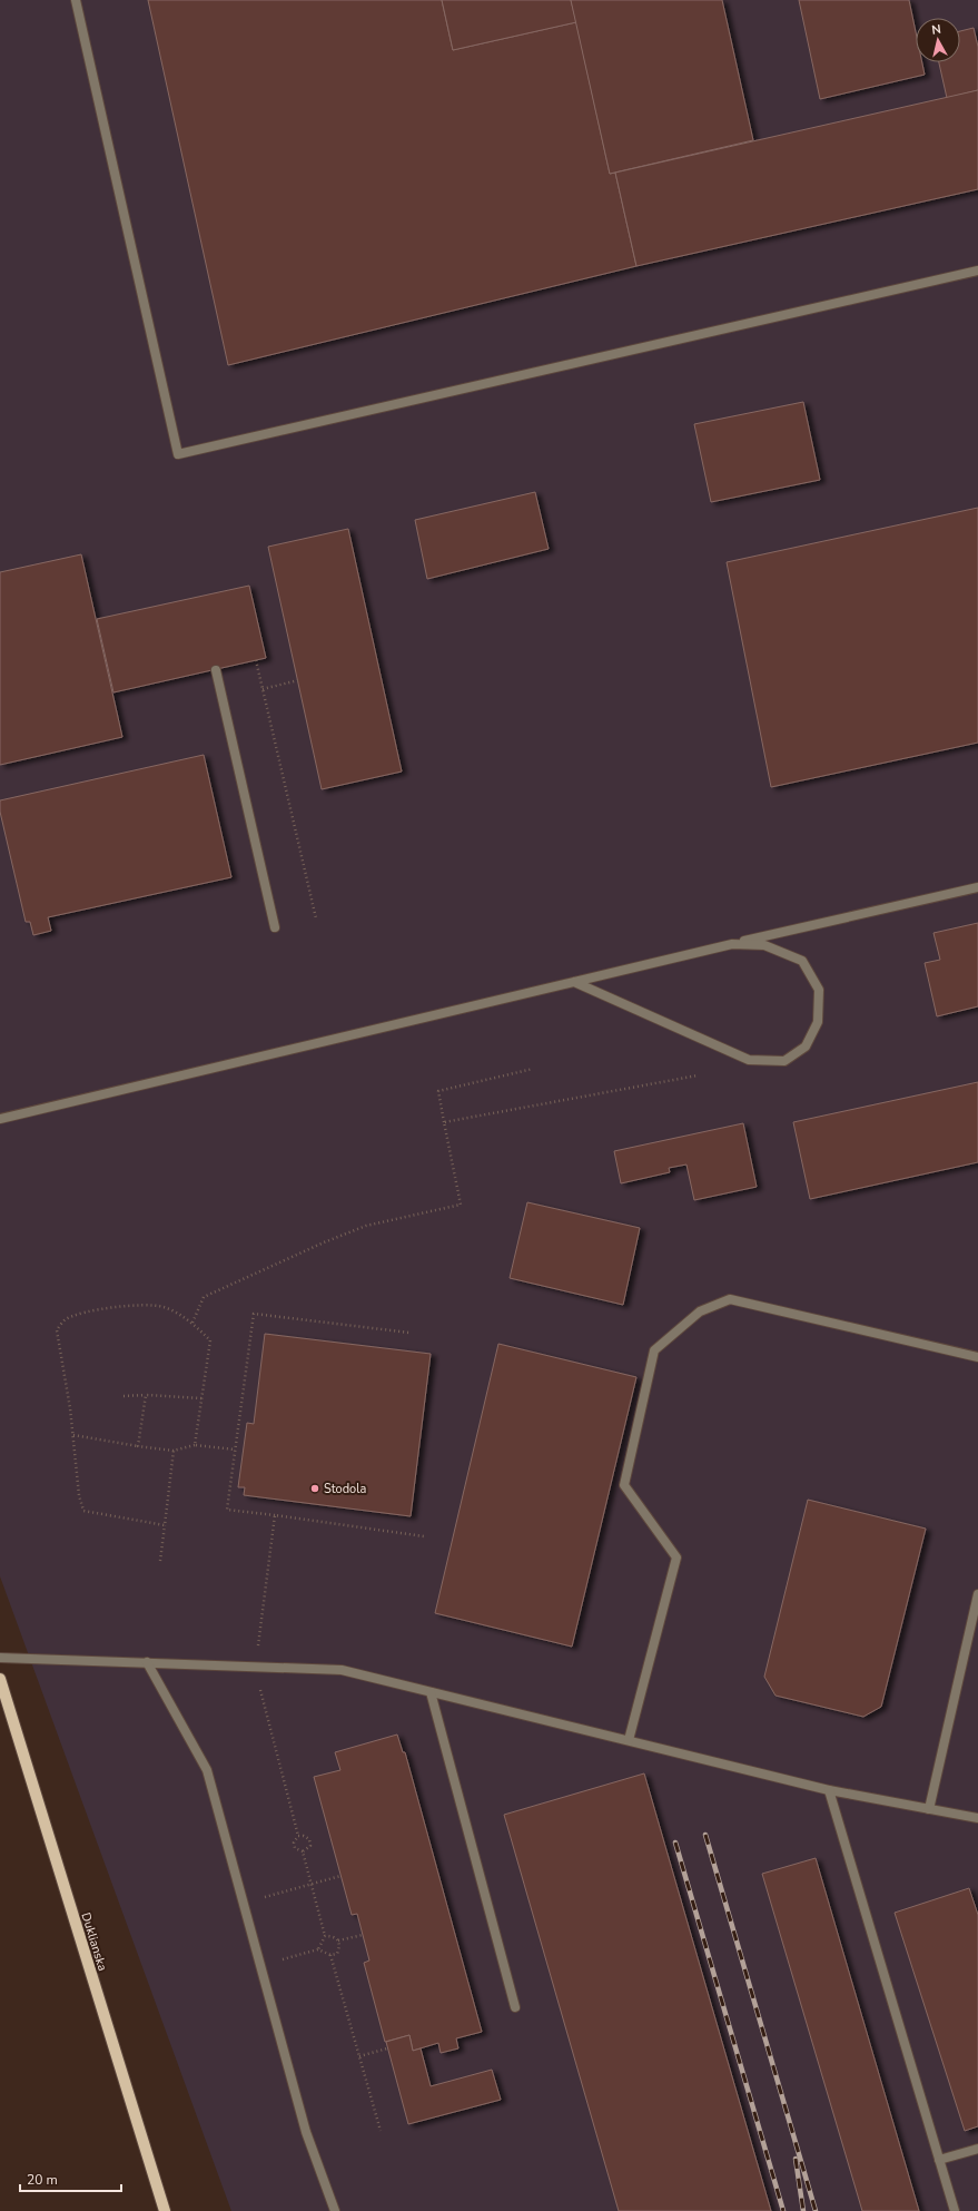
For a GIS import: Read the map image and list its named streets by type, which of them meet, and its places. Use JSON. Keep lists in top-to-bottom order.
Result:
{
  "streets": {
    "main road": ["Duklianska"]
  },
  "places": ["Stodola"],
  "scale_bar": "20 m",
  "north": "top"
}
